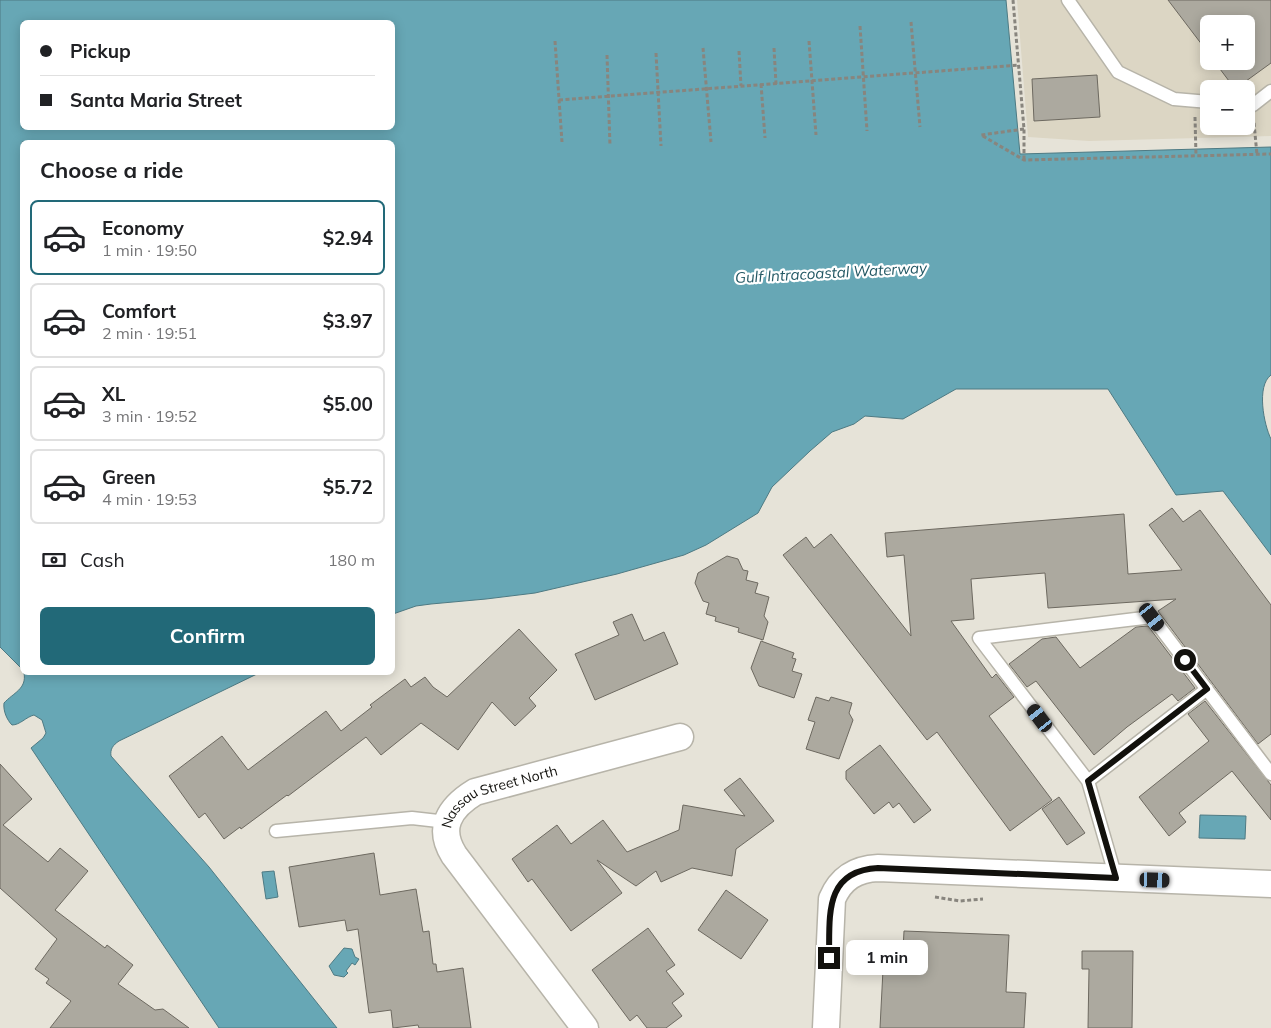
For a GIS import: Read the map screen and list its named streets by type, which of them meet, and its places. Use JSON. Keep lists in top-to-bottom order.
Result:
{
  "streets": {
    "street": ["Nassau Street North"]
  },
  "water": ["Gulf Intracoastal Waterway"],
  "page": {
    "map_buttons": ["+", "−"],
    "banner": ["Pickup", "Santa Maria Street"],
    "heading": "Choose a ride",
    "list": [
      {
        "name": "Economy",
        "note": "1 min · 19:50",
        "value": "$2.94"
      },
      {
        "name": "Comfort",
        "note": "2 min · 19:51",
        "value": "$3.97"
      },
      {
        "name": "XL",
        "note": "3 min · 19:52",
        "value": "$5.00"
      },
      {
        "name": "Green",
        "note": "4 min · 19:53",
        "value": "$5.72"
      }
    ],
    "pay": ["Cash", "180 m"],
    "buttons": "Confirm",
    "bubble": "1 min"
  }
}
